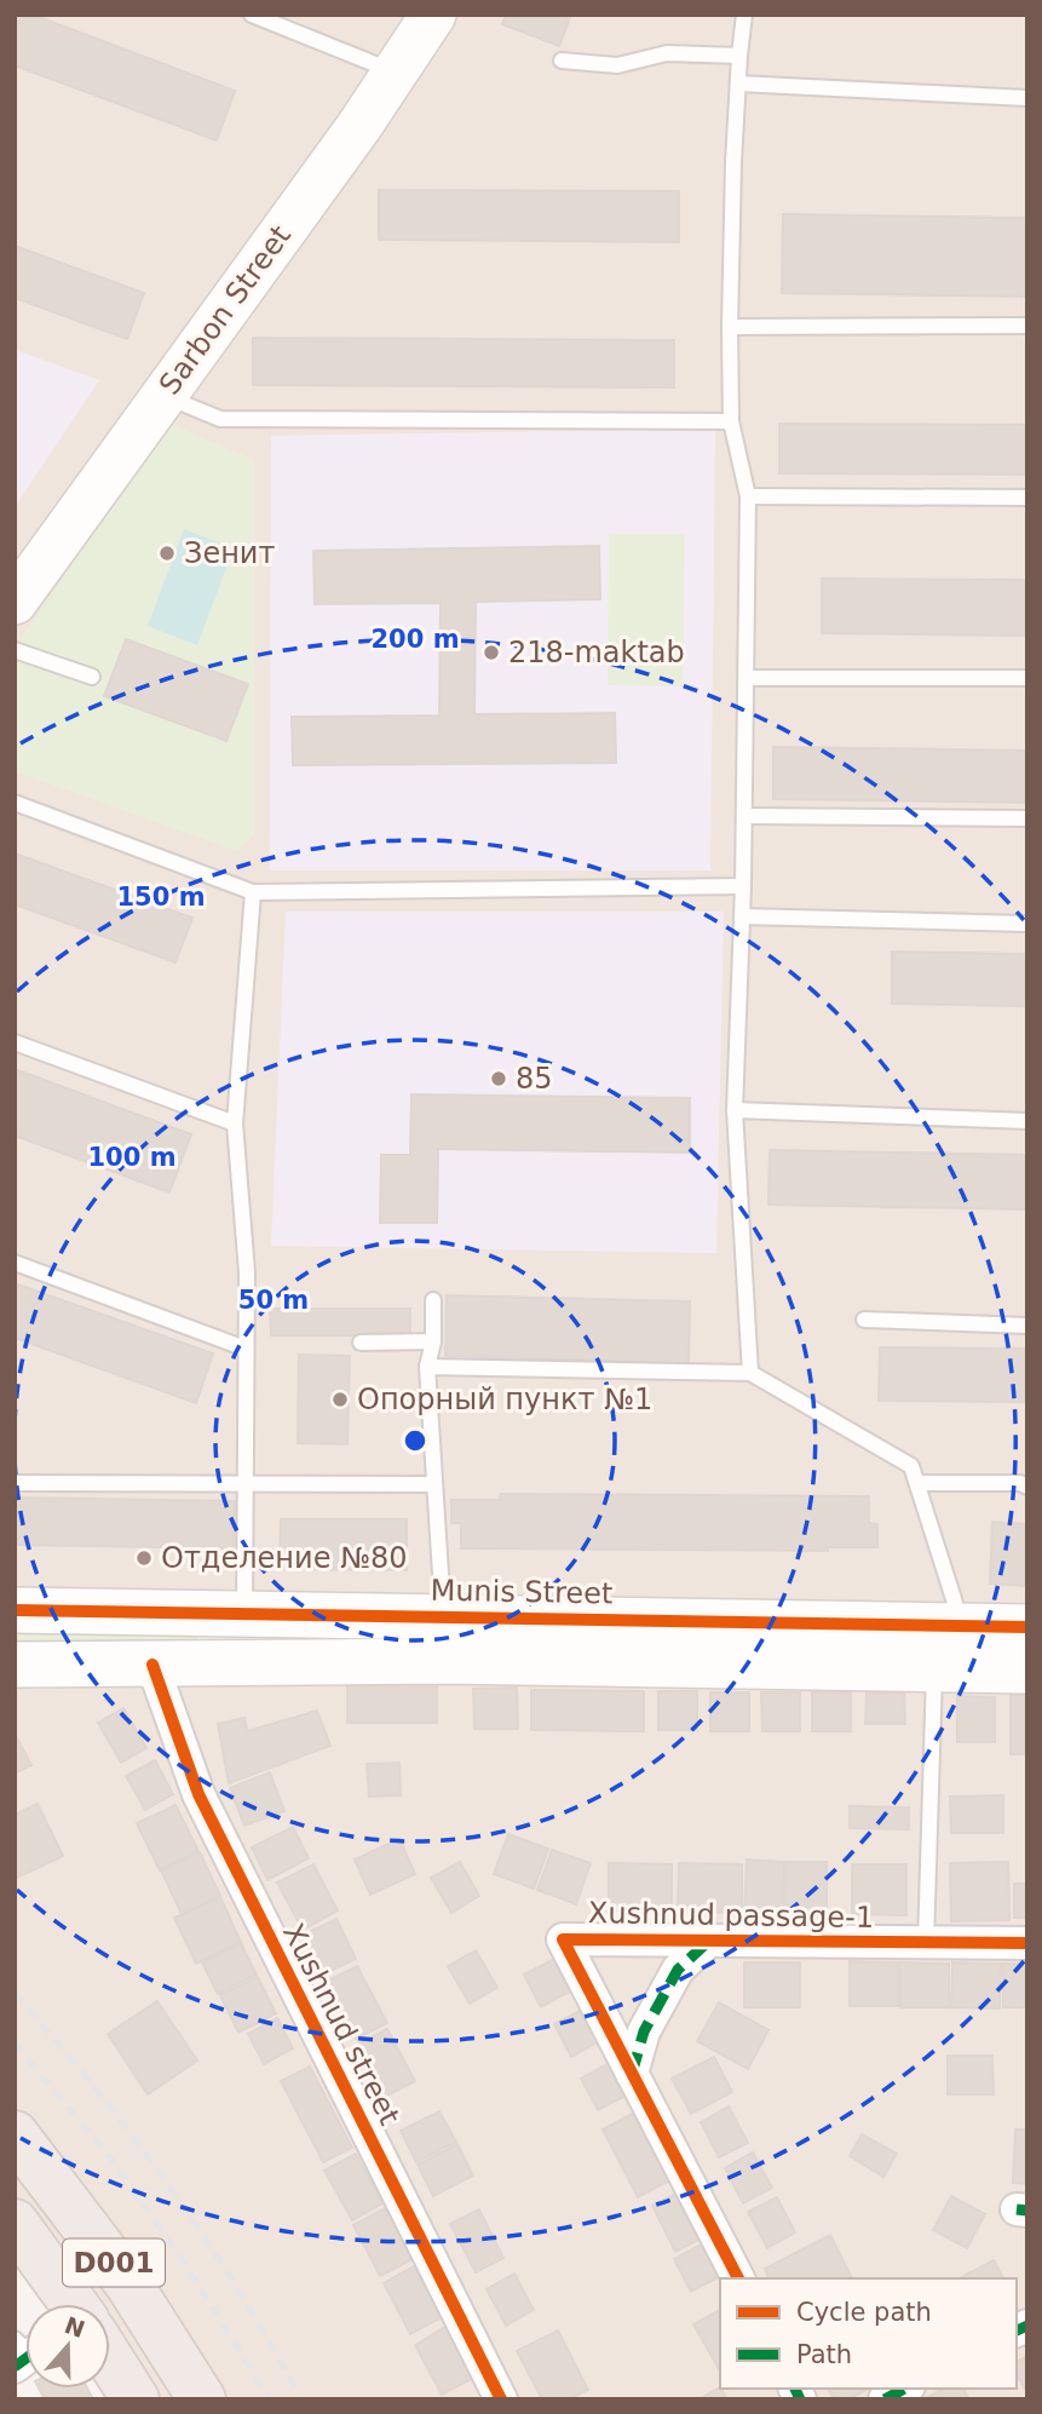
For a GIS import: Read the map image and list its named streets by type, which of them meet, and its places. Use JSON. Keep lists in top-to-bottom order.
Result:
{
  "streets": {
    "highway": ["D001"],
    "street": [
      "Sarbon Street",
      "Munis Street",
      "Xushnud passage-1",
      "Xushnud street"
    ]
  },
  "places": [
    "Зенит",
    "218-maktab",
    "85",
    "Опорный пункт №1",
    "Отделение №80"
  ],
  "legend": ["Cycle path", "Path"],
  "north": "top",
  "rings": [
    "200 m",
    "150 m",
    "100 m",
    "50 m"
  ]
}
